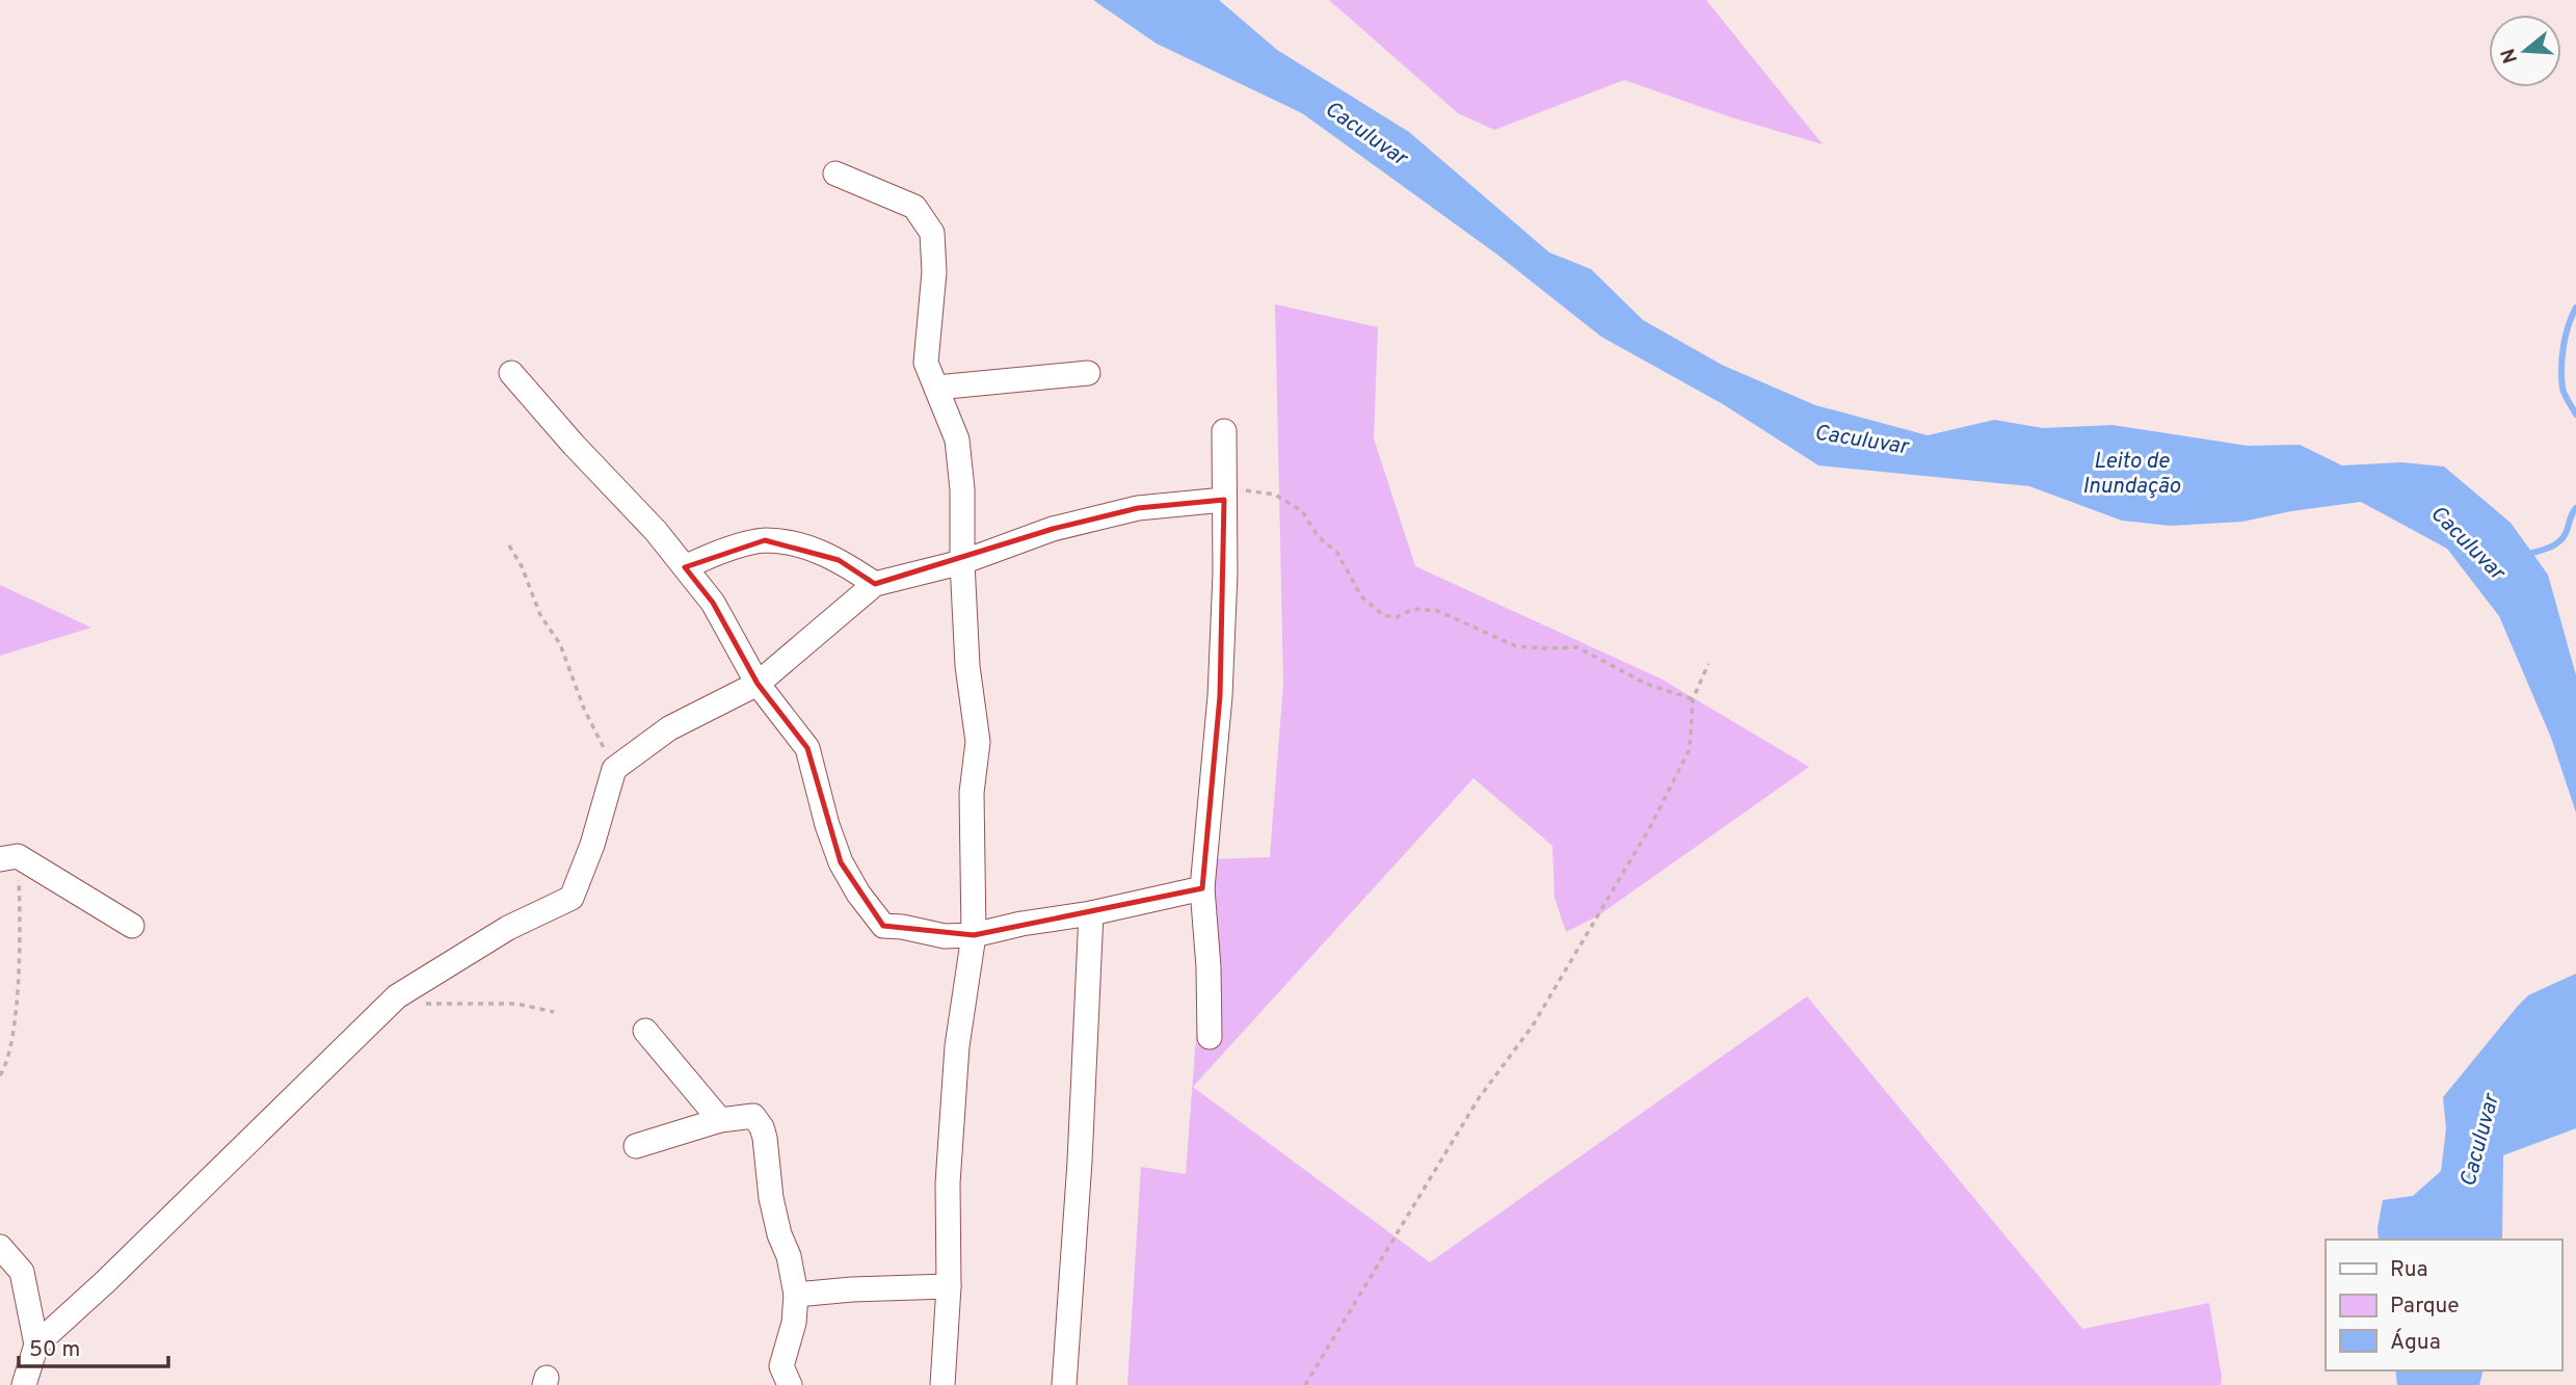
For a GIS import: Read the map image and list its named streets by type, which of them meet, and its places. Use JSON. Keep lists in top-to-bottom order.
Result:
{
  "water": ["Caculuvar", "Leito de Inundação"],
  "legend": ["Rua", "Parque", "Água"],
  "scale_bar": "50 m",
  "north": "left"
}
